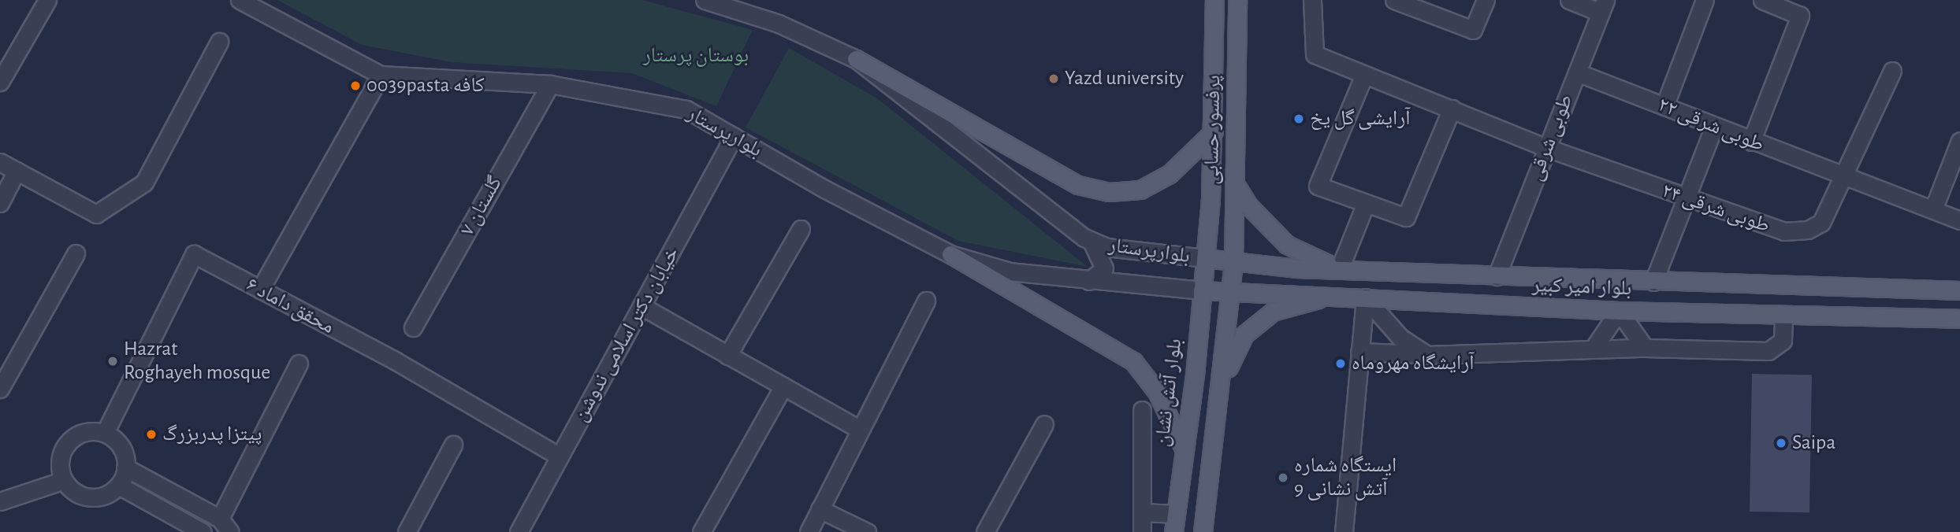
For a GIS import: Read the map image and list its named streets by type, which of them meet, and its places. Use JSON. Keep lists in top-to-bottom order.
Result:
{
  "streets": {
    "main road": ["پرفسور حسابی", "بلوار امیر کبیر", "بلوار آتش نشان"],
    "street": [
      "طوبی شرقی ۲۲",
      "بلوارپرستار",
      "طوبی شرقی",
      "گلستان ۷",
      "طوبی شرقی ۲۴",
      "محقق داماد ۶",
      "خيابان دکتر اسلامی ندوشن"
    ]
  },
  "crossings": [
    ["طوبی شرقی ۲۲", "طوبی شرقی"],
    ["طوبی شرقی ۲۲", "طوبی شرقی ۲۴"],
    ["پرفسور حسابی", "بلوارپرستار"],
    ["پرفسور حسابی", "بلوار امیر کبیر"],
    ["پرفسور حسابی", "بلوار آتش نشان"],
    ["بلوارپرستار", "گلستان ۷"],
    ["بلوارپرستار", "بلوار امیر کبیر"],
    ["بلوارپرستار", "خيابان دکتر اسلامی ندوشن"],
    ["بلوارپرستار", "بلوار آتش نشان"],
    ["طوبی شرقی", "طوبی شرقی ۲۴"],
    ["طوبی شرقی", "بلوار امیر کبیر"],
    ["بلوار امیر کبیر", "بلوار آتش نشان"],
    ["محقق داماد ۶", "خيابان دکتر اسلامی ندوشن"]
  ],
  "parks": ["بوستان پرستار"],
  "places": [
    "Yazd university",
    "0039pasta کافه",
    "آرایشی گل یخ",
    "Hazrat Roghayeh mosque",
    "آرایشگاه مهروماه",
    "پیتزا پدربزرگ",
    "Saipa",
    "ایستگاه شماره 9 آتش نشانی"
  ]
}
